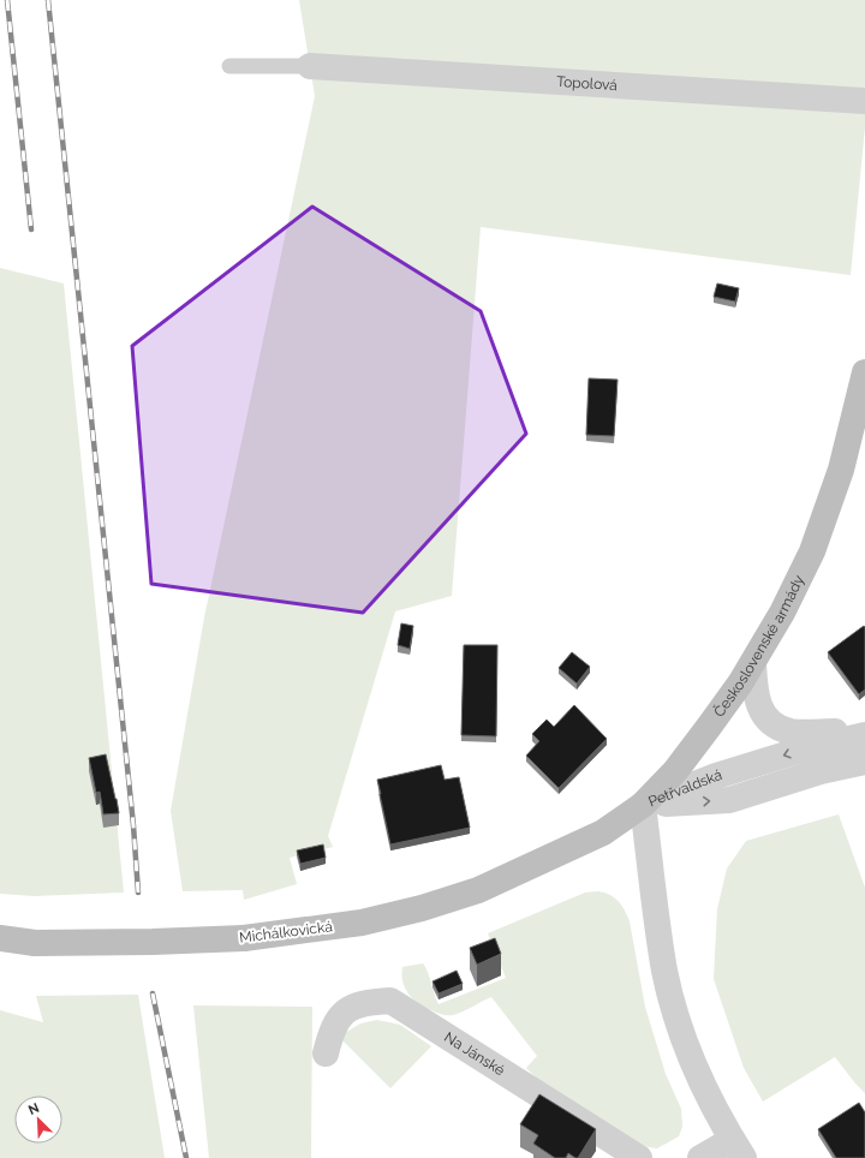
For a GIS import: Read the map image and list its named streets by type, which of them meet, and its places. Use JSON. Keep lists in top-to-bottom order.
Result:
{
  "streets": {
    "street": [
      "Topolová",
      "Československé armády",
      "Petřvaldská",
      "Michálkovická",
      "Na Jánské"
    ]
  },
  "crossings": [
    ["Československé armády", "Petřvaldská"],
    ["Československé armády", "Michálkovická"]
  ],
  "north": "top left"
}
